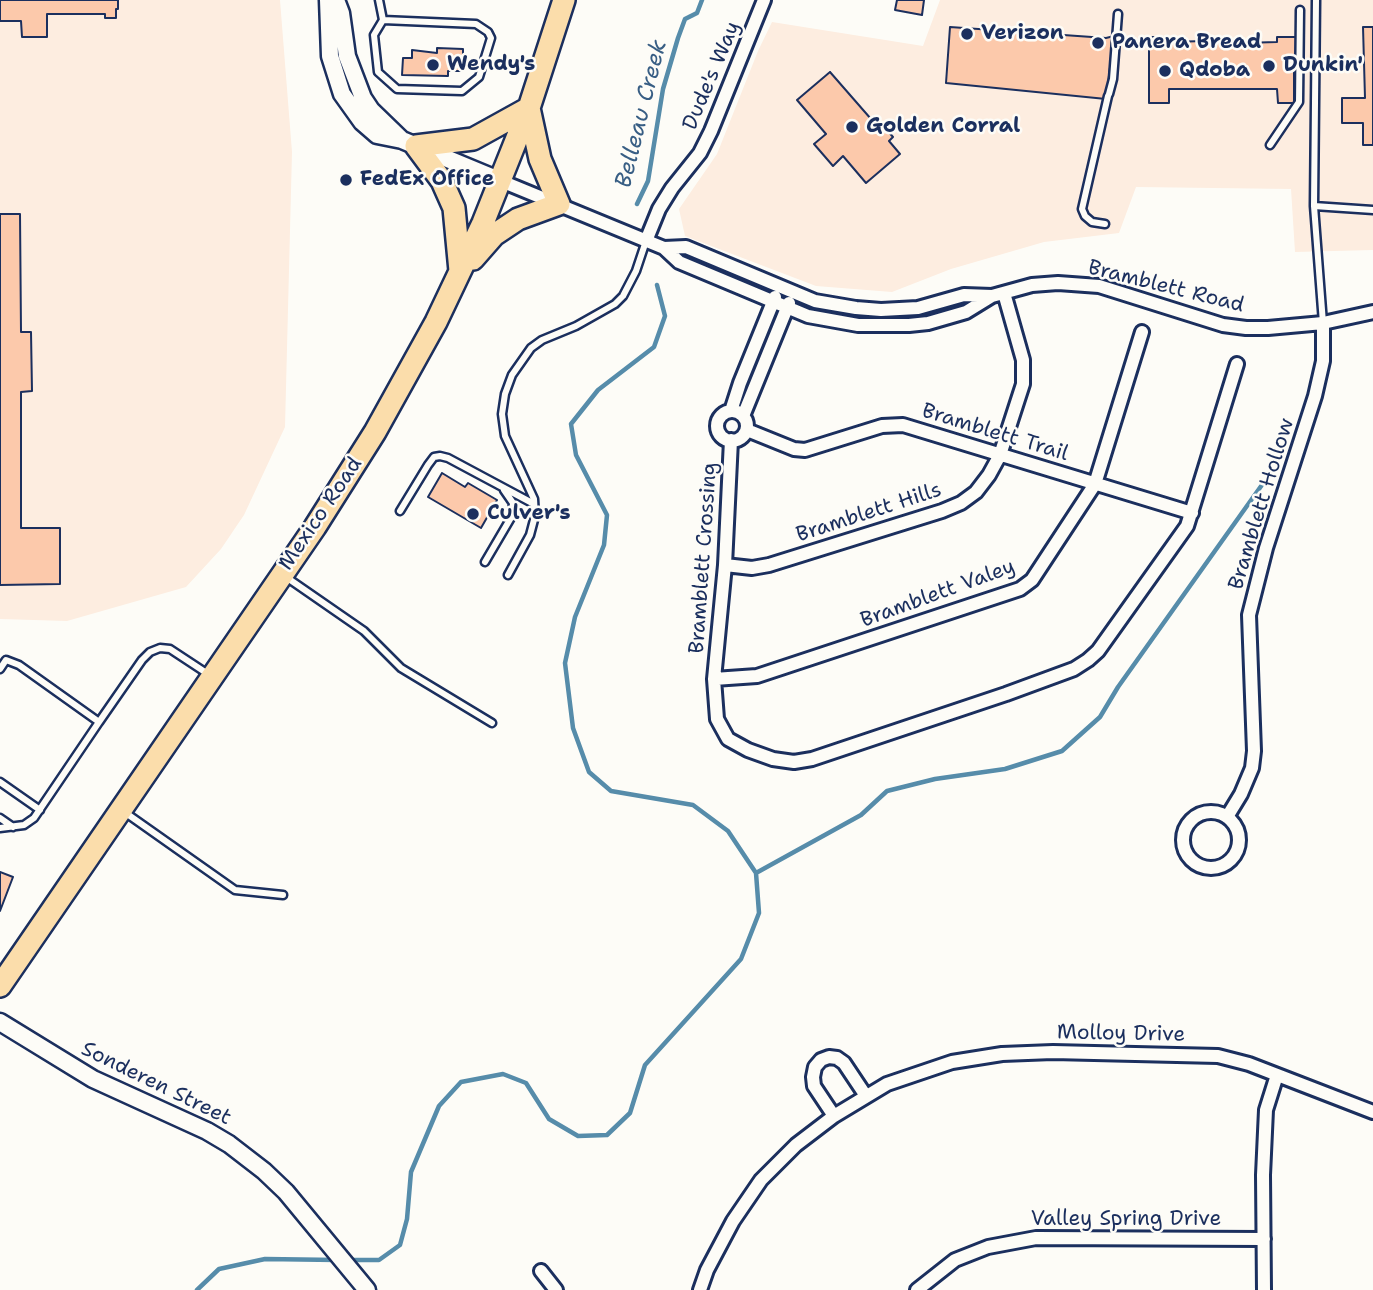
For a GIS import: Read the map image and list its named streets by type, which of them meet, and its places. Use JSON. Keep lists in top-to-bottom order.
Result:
{
  "streets": {
    "main road": ["Mexico Road"],
    "street": [
      "Dude's Way",
      "Bramblett Road",
      "Bramblett Trail",
      "Bramblett Hollow",
      "Bramblett Hills",
      "Bramblett Crossing",
      "Bramblett Valey",
      "Molloy Drive",
      "Sonderen Street",
      "Valley Spring Drive"
    ]
  },
  "crossings": [
    ["Dude's Way", "Bramblett Road"],
    ["Bramblett Road", "Bramblett Hollow"],
    ["Bramblett Road", "Bramblett Hills"],
    ["Bramblett Road", "Mexico Road"],
    ["Bramblett Trail", "Bramblett Hills"],
    ["Bramblett Trail", "Bramblett Crossing"],
    ["Bramblett Trail", "Bramblett Valey"],
    ["Bramblett Hills", "Bramblett Crossing"],
    ["Bramblett Crossing", "Bramblett Valey"]
  ],
  "water": ["Belleau Creek"],
  "places": [
    "Verizon",
    "Panera Bread",
    "Wendy's",
    "Dunkin'",
    "Qdoba",
    "Golden Corral",
    "FedEx Office",
    "Culver's"
  ]
}
